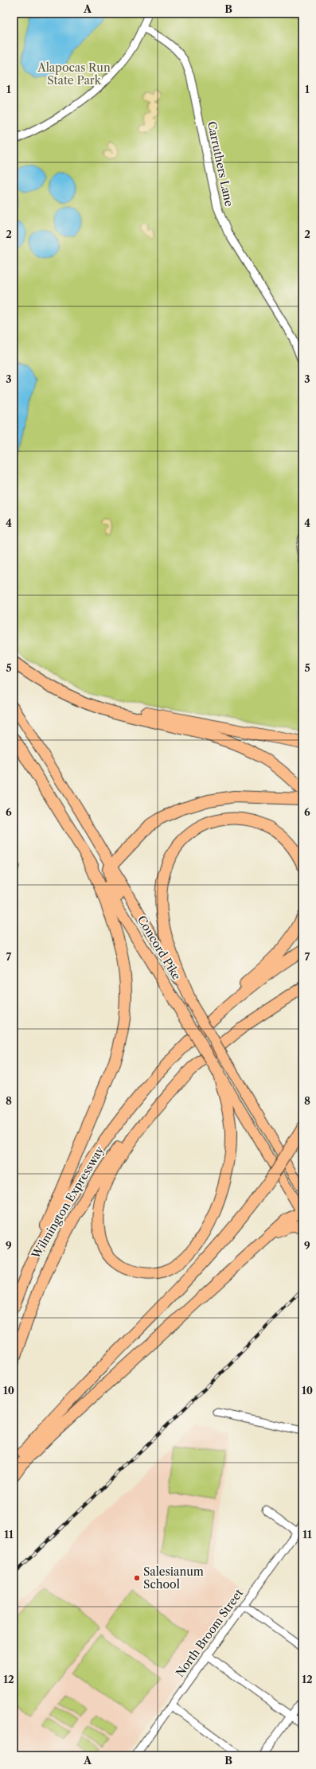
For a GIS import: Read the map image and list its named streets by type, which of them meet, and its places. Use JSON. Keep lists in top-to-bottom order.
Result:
{
  "streets": {
    "highway": ["Concord Pike", "Wilmington Expressway"],
    "street": ["Carruthers Lane", "North Broom Street"]
  },
  "parks": ["Alapocas Run State Park"],
  "places": ["Salesianum School"],
  "grid": {
    "columns": ["A", "B"],
    "rows": [
      "1",
      "2",
      "3",
      "4",
      "5",
      "6",
      "7",
      "8",
      "9",
      "10",
      "11",
      "12"
    ]
  }
}
